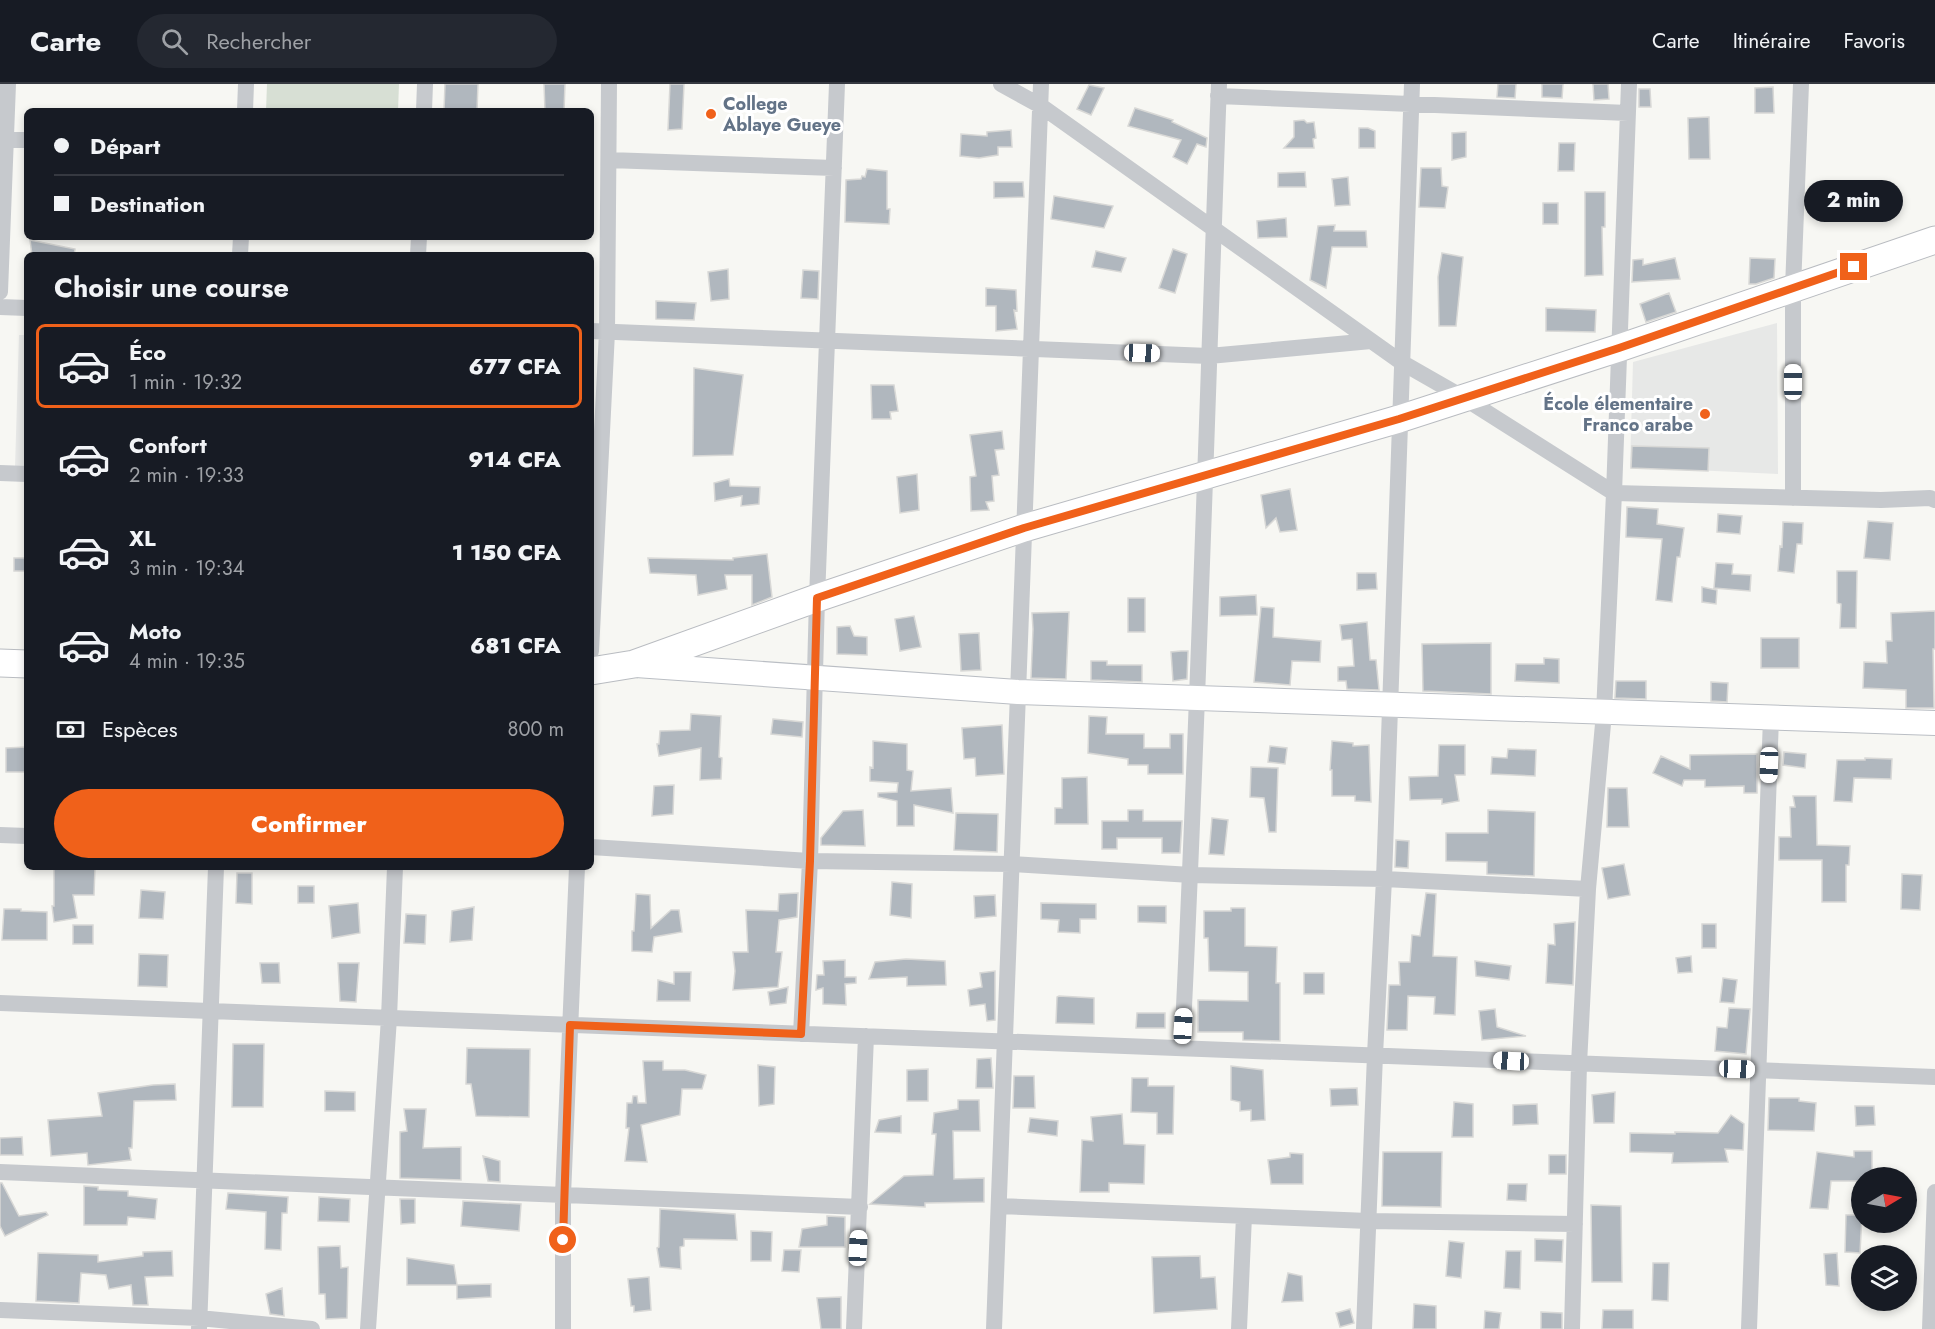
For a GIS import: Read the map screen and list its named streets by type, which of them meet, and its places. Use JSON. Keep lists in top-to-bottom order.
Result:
{
  "places": ["College Ablaye Gueye", "École élementaire Franco arabe"],
  "north": "right",
  "page": {
    "header": "Carte",
    "search": "Rechercher",
    "nav": ["Carte", "Itinéraire", "Favoris"],
    "banner": ["Départ", "Destination"],
    "bubble": "2 min",
    "heading": "Choisir une course",
    "list": [
      {
        "name": "Éco",
        "note": "1 min · 19:32",
        "value": "677 CFA"
      },
      {
        "name": "Confort",
        "note": "2 min · 19:33",
        "value": "914 CFA"
      },
      {
        "name": "XL",
        "note": "3 min · 19:34",
        "value": "1 150 CFA"
      },
      {
        "name": "Moto",
        "note": "4 min · 19:35",
        "value": "681 CFA"
      }
    ],
    "pay": ["Espèces", "800 m"],
    "buttons": "Confirmer"
  }
}
